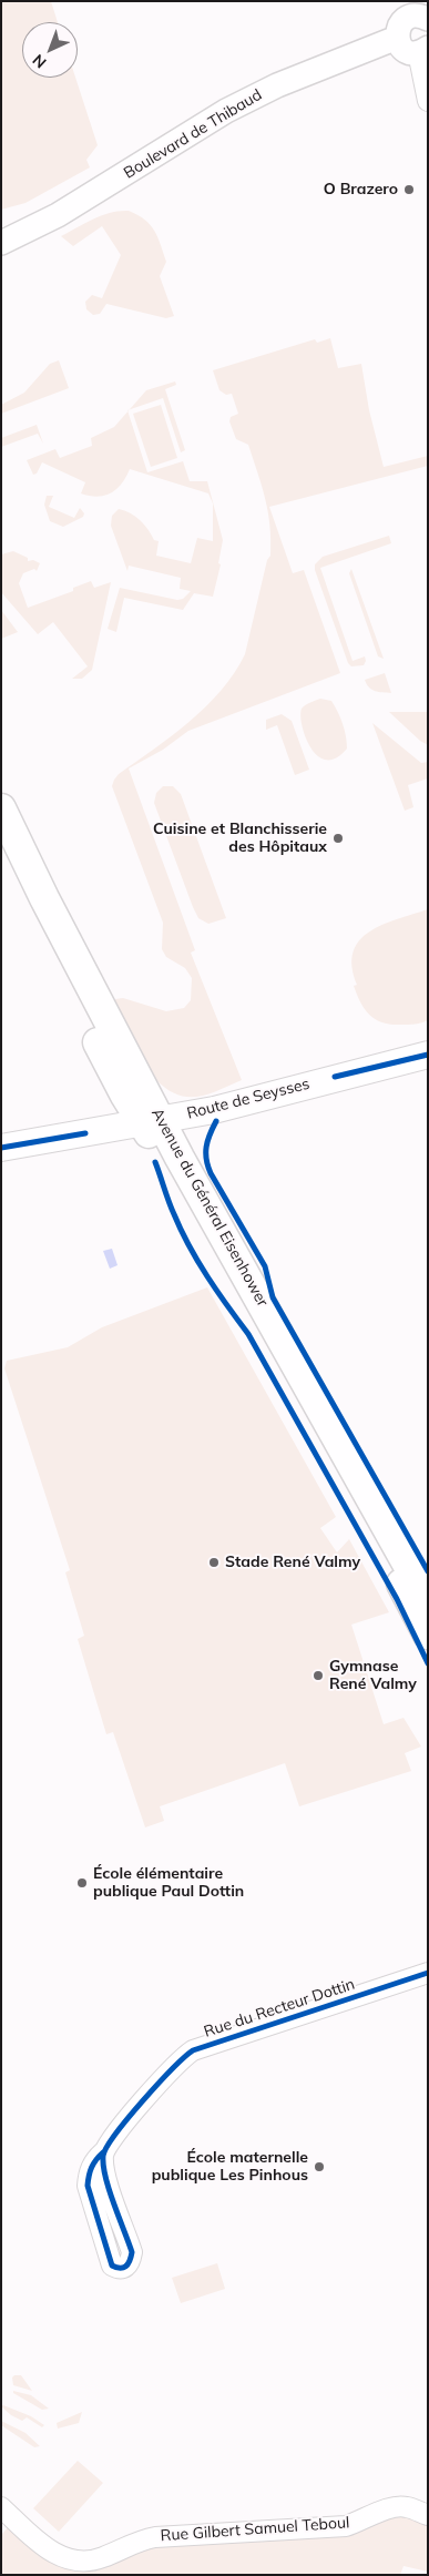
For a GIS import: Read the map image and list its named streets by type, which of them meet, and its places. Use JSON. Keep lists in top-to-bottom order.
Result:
{
  "streets": {
    "main road": ["Route de Seysses", "Avenue du Général Eisenhower"],
    "street": ["Boulevard de Thibaud", "Rue du Recteur Dottin", "Rue Gilbert Samuel Teboul"]
  },
  "crossings": [
    ["Route de Seysses", "Avenue du Général Eisenhower"]
  ],
  "places": [
    "O Brazero",
    "Cuisine et Blanchisserie des Hôpitaux",
    "Stade René Valmy",
    "Gymnase René Valmy",
    "École élémentaire publique Paul Dottin",
    "École maternelle publique Les Pinhous"
  ],
  "north": "bottom left"
}
